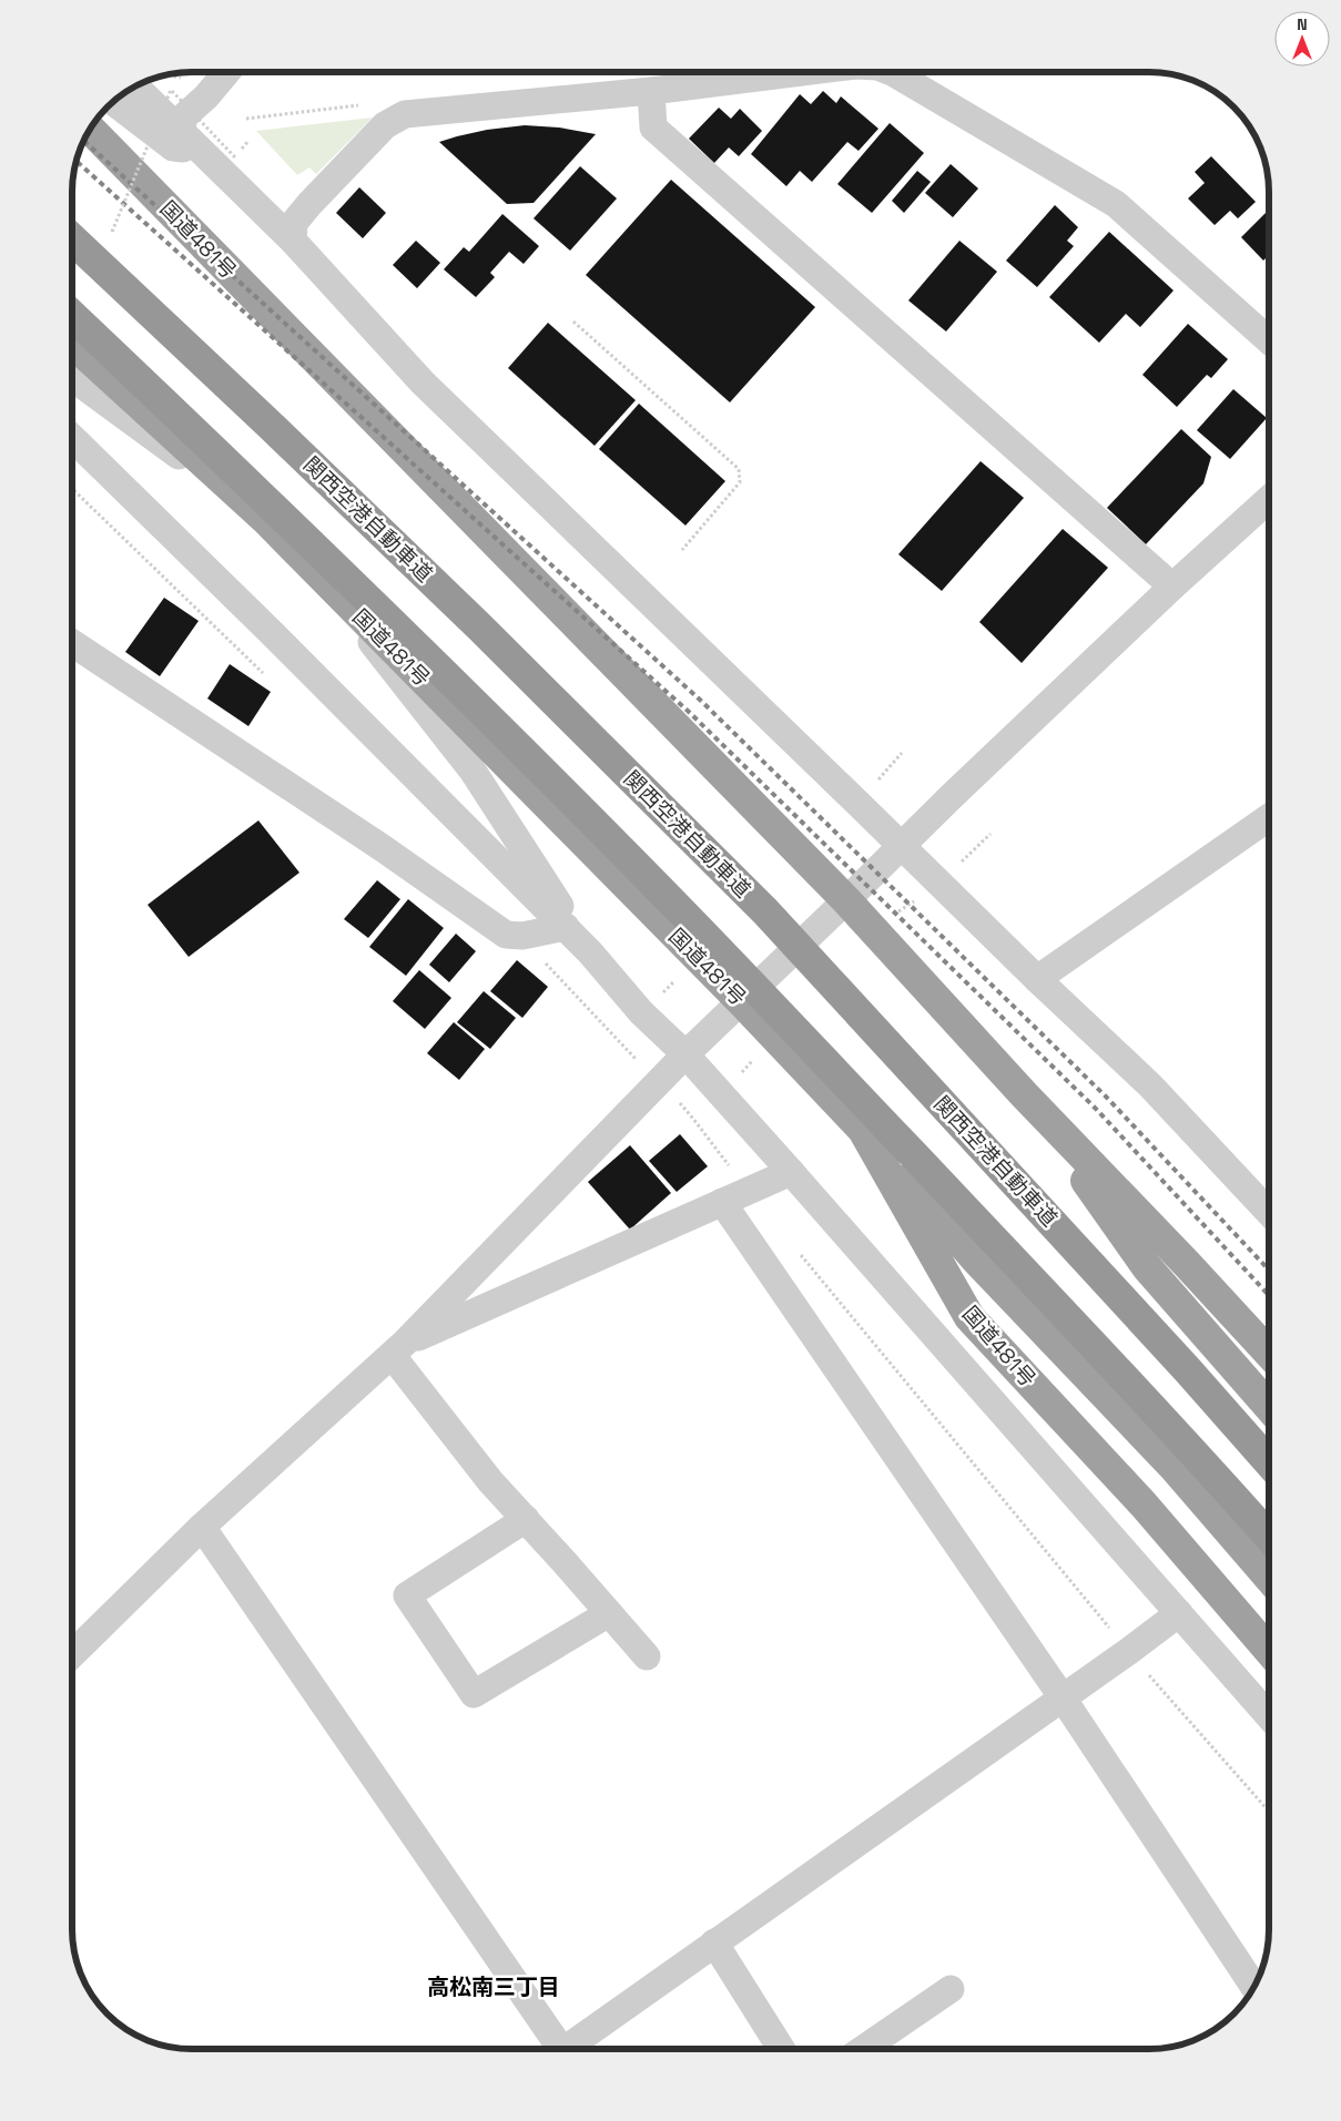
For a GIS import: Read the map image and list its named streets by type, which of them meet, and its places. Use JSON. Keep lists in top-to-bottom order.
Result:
{
  "streets": {
    "highway": ["国道481号", "関西空港自動車道"]
  },
  "districts": ["高松南三丁目"],
  "north": "top"
}
